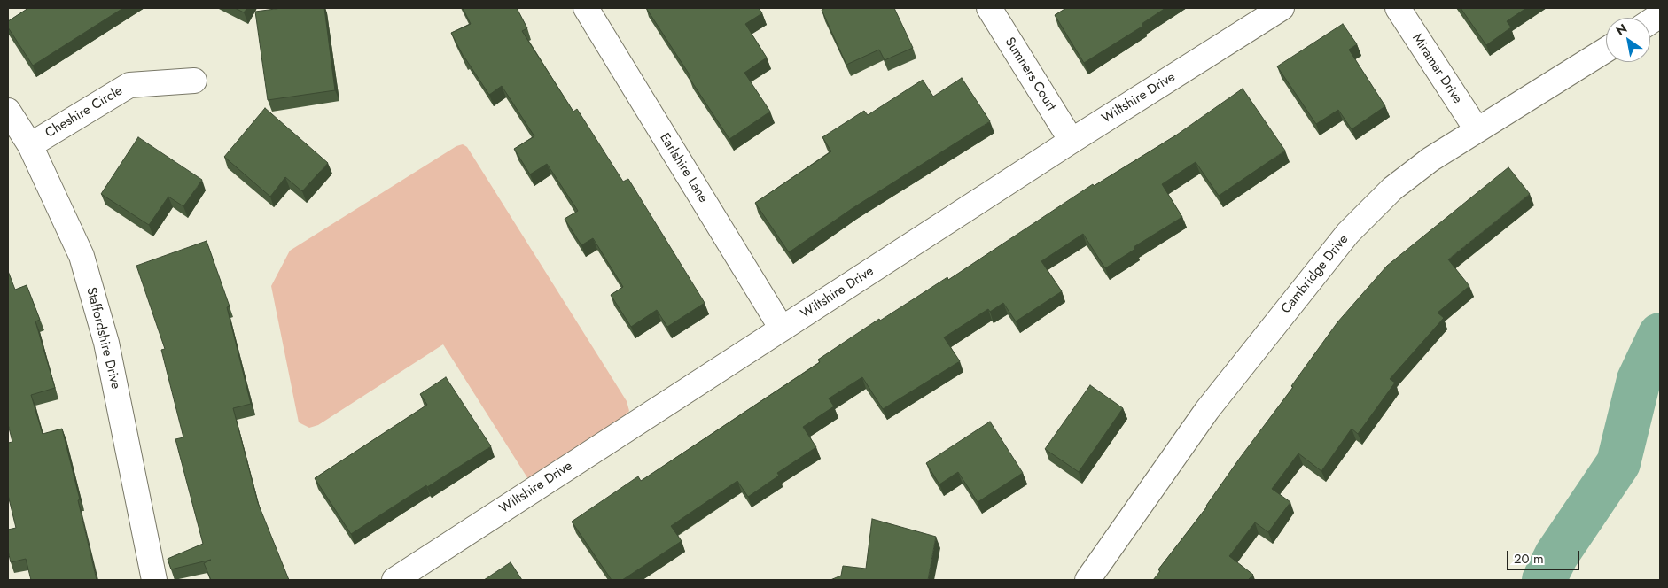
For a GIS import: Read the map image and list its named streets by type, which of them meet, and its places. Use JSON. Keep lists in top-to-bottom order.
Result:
{
  "streets": {
    "street": [
      "Miramar Drive",
      "Sumners Court",
      "Wiltshire Drive",
      "Cheshire Circle",
      "Earlshire Lane",
      "Cambridge Drive",
      "Staffordshire Drive"
    ]
  },
  "crossings": [
    ["Miramar Drive", "Cambridge Drive"],
    ["Sumners Court", "Wiltshire Drive"],
    ["Wiltshire Drive", "Earlshire Lane"],
    ["Cheshire Circle", "Staffordshire Drive"]
  ],
  "scale_bar": "20 m",
  "north": "top left"
}
